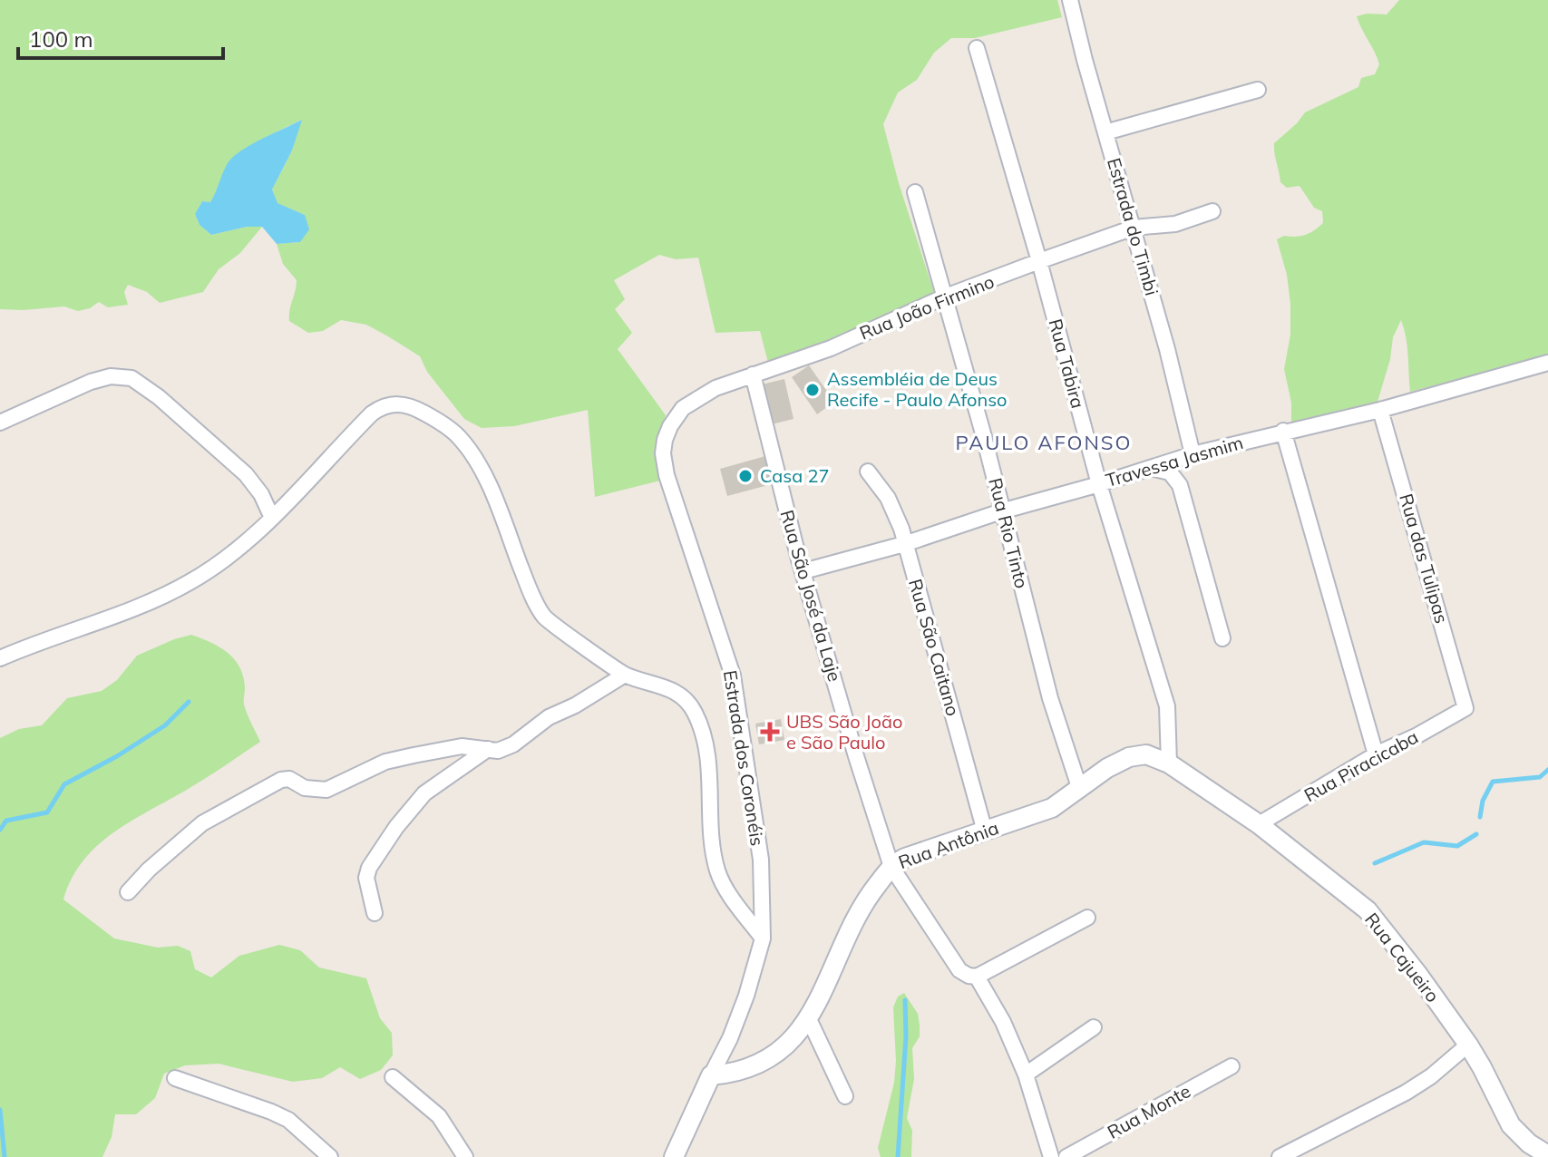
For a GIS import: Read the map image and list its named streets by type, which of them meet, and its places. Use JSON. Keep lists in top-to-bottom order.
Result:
{
  "streets": {
    "street": [
      "Estrada do Timbi",
      "Rua João Firmino",
      "Rua Tabira",
      "Travessa Jasmim",
      "Rua Rio Tinto",
      "Rua das Tulipas",
      "Rua São José da Laje",
      "Rua São Caitano",
      "Estrada dos Coronéis",
      "Rua Piracicaba",
      "Rua Antônia",
      "Rua Cajueiro",
      "Rua Monte"
    ]
  },
  "crossings": [
    ["Estrada do Timbi", "Rua João Firmino"],
    ["Estrada do Timbi", "Travessa Jasmim"],
    ["Rua João Firmino", "Rua Tabira"],
    ["Rua João Firmino", "Rua Rio Tinto"],
    ["Rua João Firmino", "Rua São José da Laje"],
    ["Rua João Firmino", "Estrada dos Coronéis"],
    ["Rua Tabira", "Travessa Jasmim"],
    ["Rua Tabira", "Rua Antônia"],
    ["Travessa Jasmim", "Rua Rio Tinto"],
    ["Travessa Jasmim", "Rua das Tulipas"],
    ["Travessa Jasmim", "Rua São José da Laje"],
    ["Travessa Jasmim", "Rua São Caitano"],
    ["Rua Rio Tinto", "Rua Antônia"],
    ["Rua das Tulipas", "Rua Piracicaba"],
    ["Rua São José da Laje", "Rua Antônia"],
    ["Rua São Caitano", "Rua Antônia"],
    ["Estrada dos Coronéis", "Rua Antônia"],
    ["Rua Piracicaba", "Rua Antônia"],
    ["Rua Piracicaba", "Rua Cajueiro"],
    ["Rua Antônia", "Rua Cajueiro"]
  ],
  "districts": ["PAULO AFONSO"],
  "places": {
    "other": ["Assembléia de Deus Recife - Paulo Afonso", "Casa 27"],
    "health": ["UBS São João e São Paulo"]
  },
  "scale_bar": "100 m"
}
